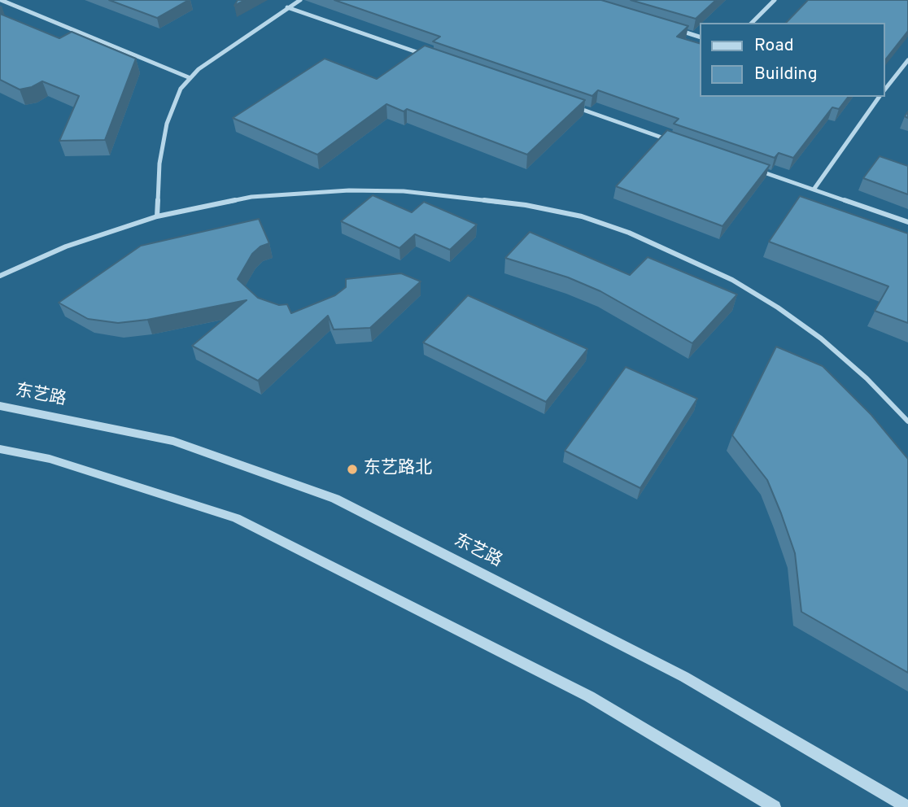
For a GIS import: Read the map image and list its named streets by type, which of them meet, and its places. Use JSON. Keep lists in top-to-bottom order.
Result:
{
  "streets": {
    "street": ["东艺路"]
  },
  "places": ["东艺路北"],
  "legend": ["Road", "Building"]
}
